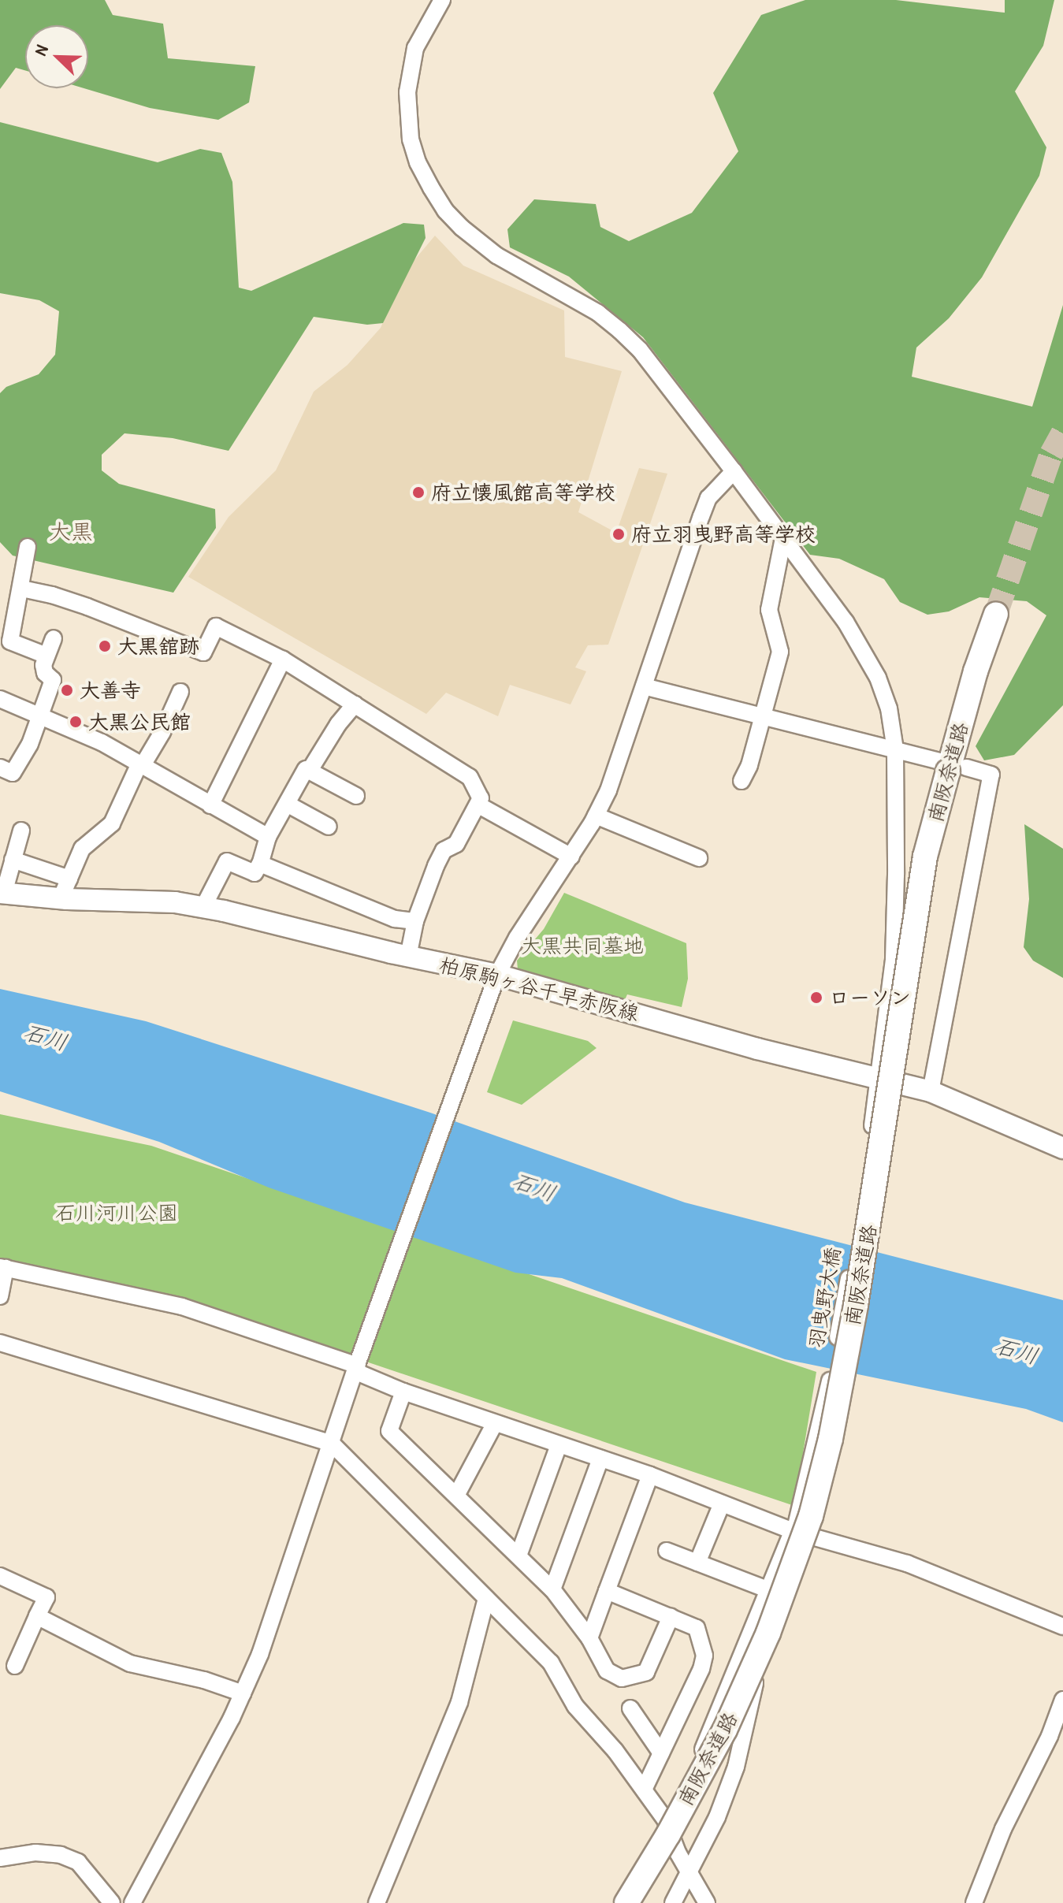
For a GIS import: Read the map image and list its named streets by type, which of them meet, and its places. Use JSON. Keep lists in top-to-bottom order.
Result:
{
  "streets": {
    "highway": ["南阪奈道路"],
    "main road": ["柏原駒ヶ谷千早赤阪線"],
    "street": ["羽曳野大橋"]
  },
  "crossings": [
    ["柏原駒ヶ谷千早赤阪線", "羽曳野大橋"]
  ],
  "districts": ["大黒"],
  "water": ["石川"],
  "parks": ["大黒共同墓地", "石川河川公園"],
  "places": [
    "府立懐風館高等学校",
    "府立羽曳野高等学校",
    "大黒舘跡",
    "大善寺",
    "大黒公民館",
    "ローソン"
  ],
  "north": "top left"
}
